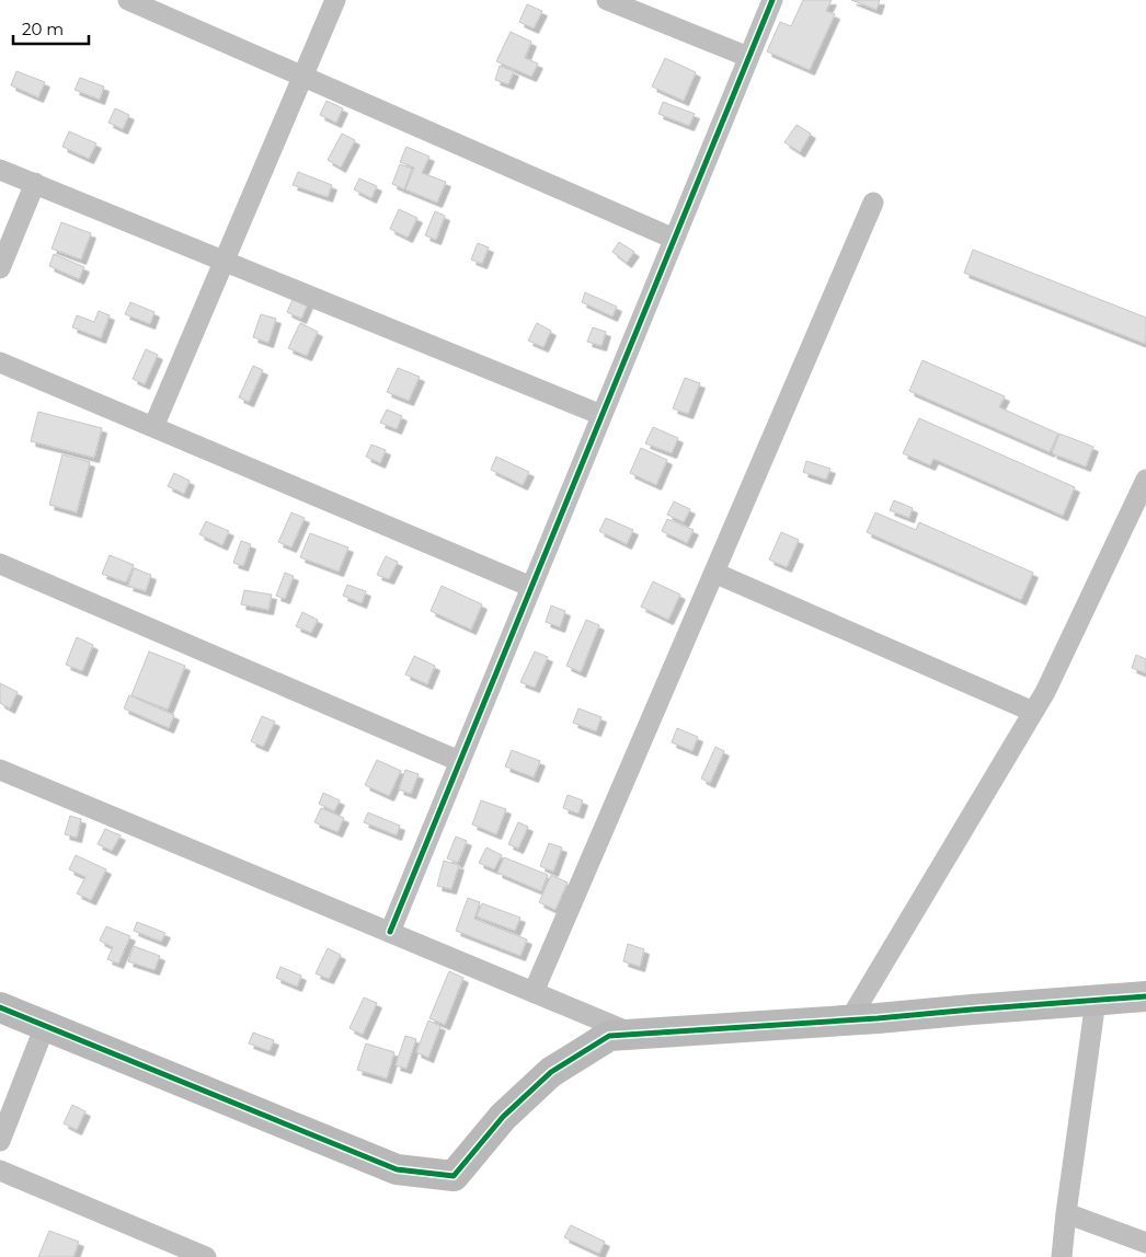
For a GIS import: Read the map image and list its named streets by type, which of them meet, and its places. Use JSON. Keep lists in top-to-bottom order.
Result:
{
  "scale_bar": "20 m"
}
